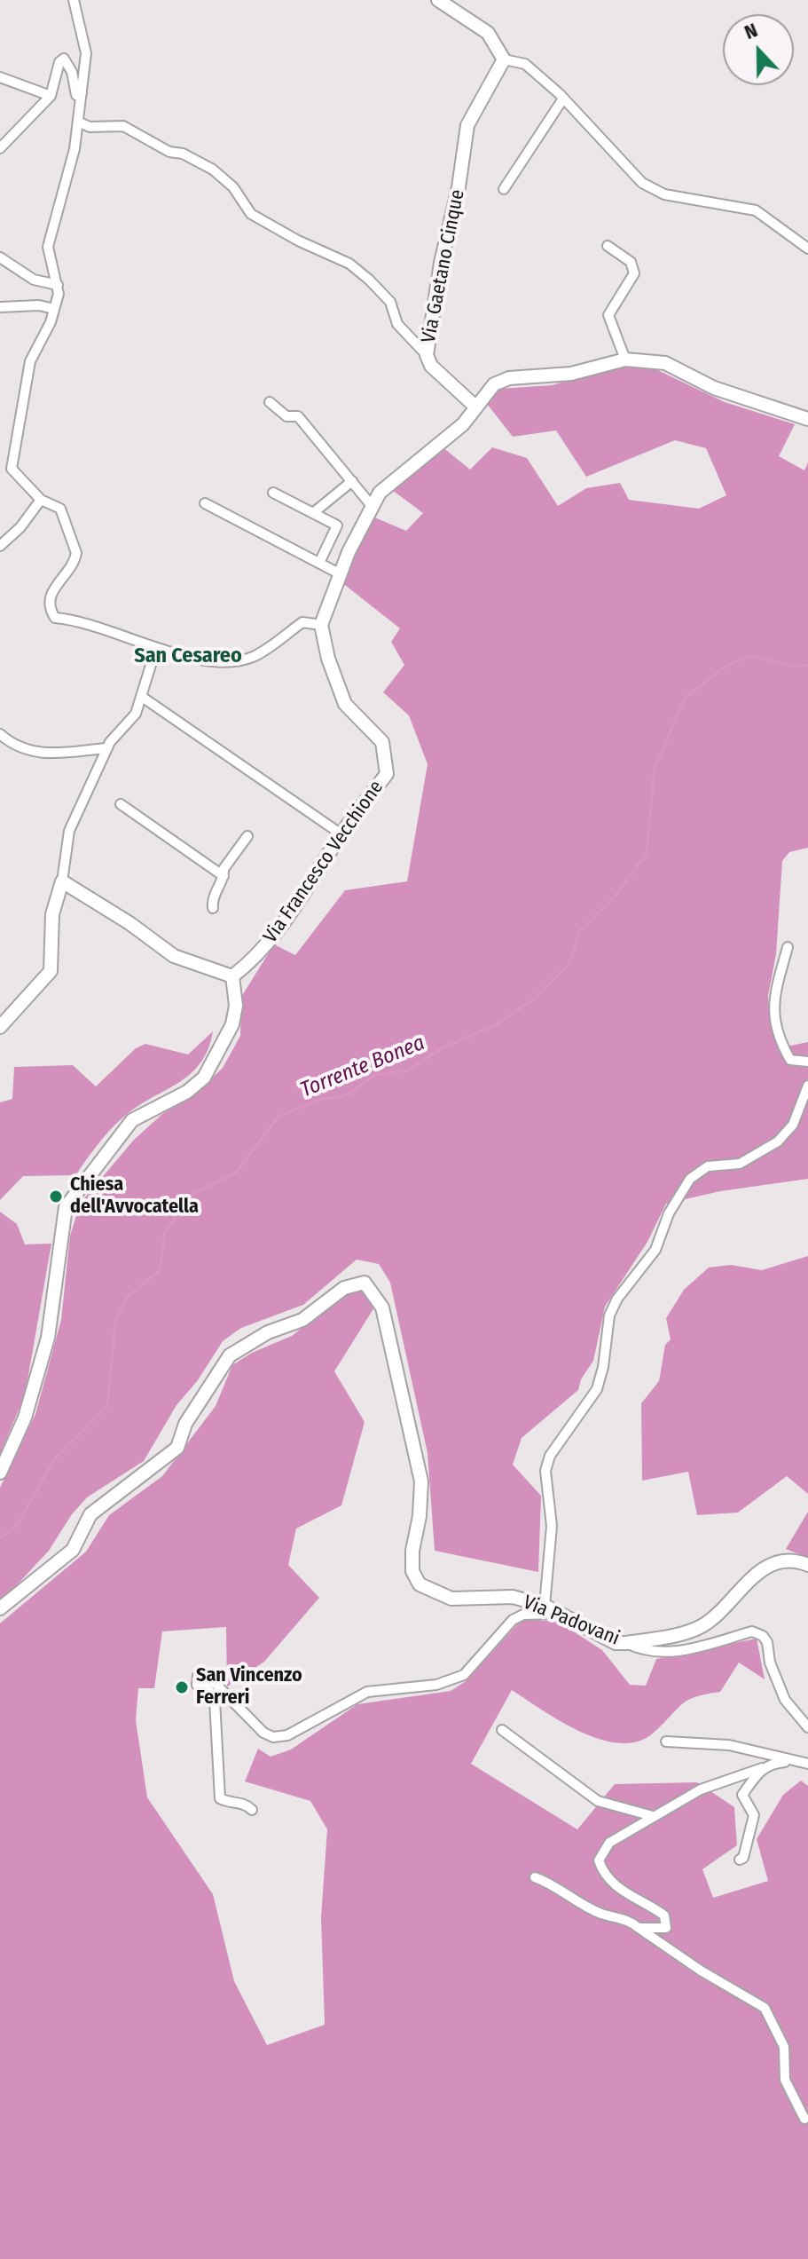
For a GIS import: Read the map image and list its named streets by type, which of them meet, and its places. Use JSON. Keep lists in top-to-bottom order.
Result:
{
  "streets": {
    "street": ["Via Gaetano Cinque", "Via Francesco Vecchione", "Via Padovani"]
  },
  "districts": ["San Cesareo"],
  "water": ["Torrente Bonea"],
  "places": ["Chiesa dell'Avvocatella", "San Vincenzo Ferreri"],
  "north": "top"
}
